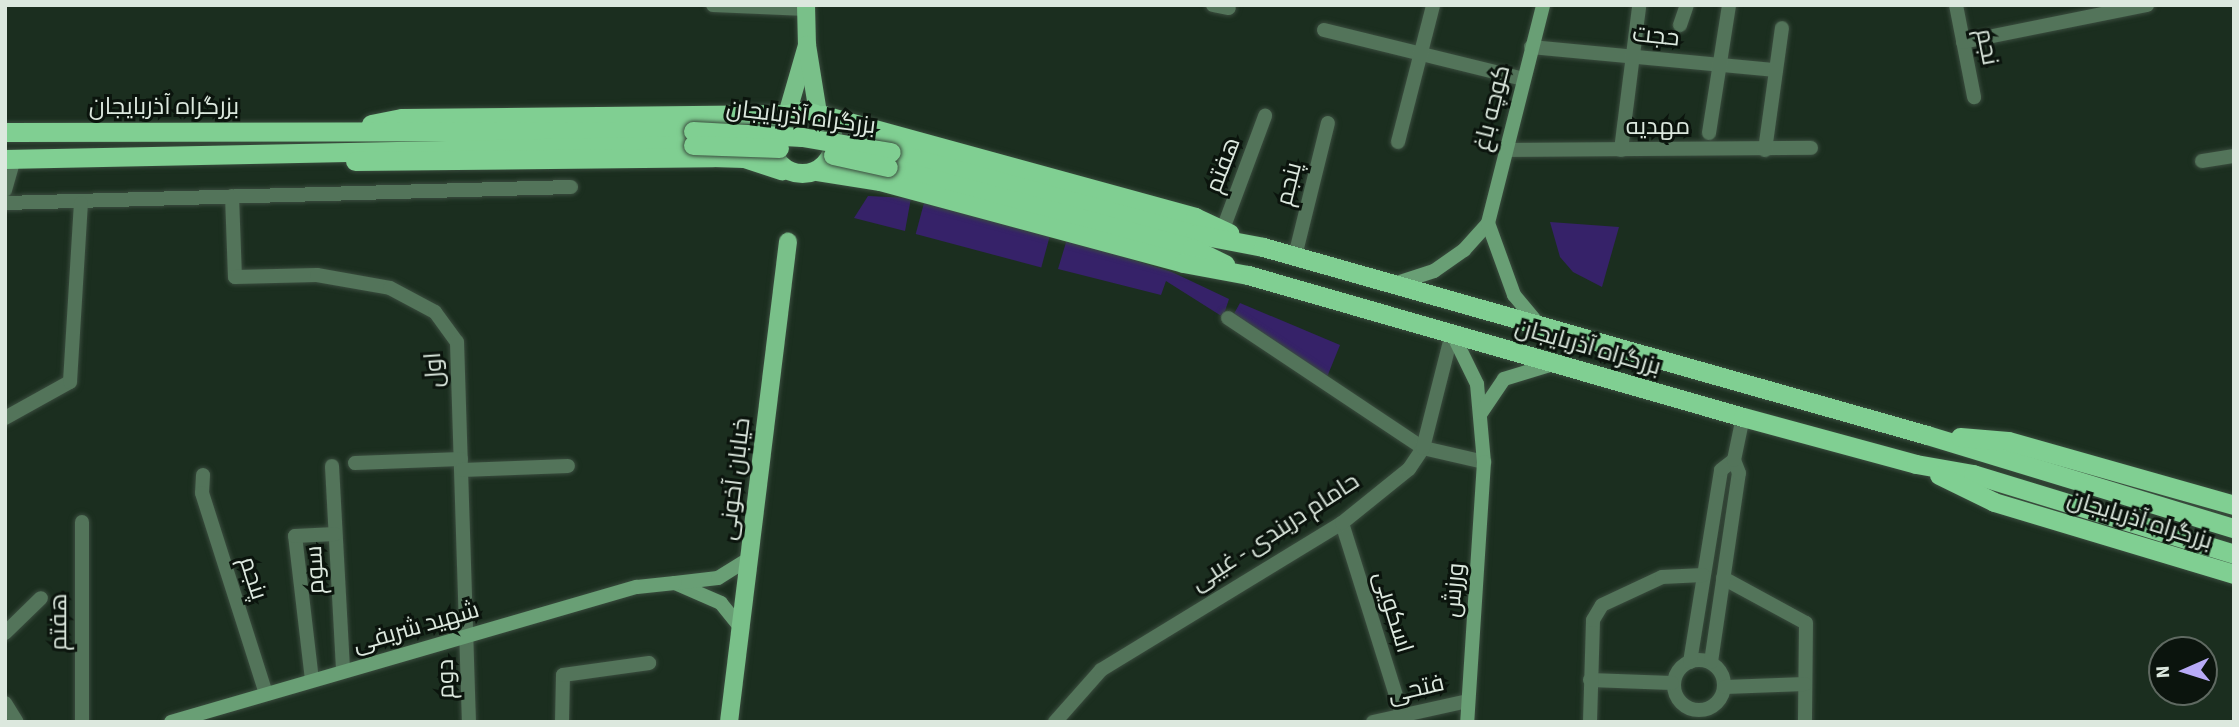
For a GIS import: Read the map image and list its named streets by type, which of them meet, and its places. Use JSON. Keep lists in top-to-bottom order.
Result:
{
  "streets": {
    "highway": ["بزرگراه آذربایجان"],
    "main road": [
      "کوچه باغ",
      "خیابان آخونی",
      "ورزش",
      "شهید شریفی"
    ],
    "street": [
      "حجت",
      "نجم",
      "مهدیه",
      "هفتم",
      "پنجم",
      "اول",
      "حامام دربندی - غیبی",
      "سوم",
      "اسکویی",
      "دوم",
      "فتحی"
    ]
  },
  "crossings": [
    ["حجت", "کوچه باغ"],
    ["بزرگراه آذربایجان", "هفتم"],
    ["بزرگراه آذربایجان", "پنجم"],
    ["بزرگراه آذربایجان", "حامام دربندی - غیبی"],
    ["بزرگراه آذربایجان", "ورزش"],
    ["کوچه باغ", "مهدیه"],
    ["پنجم", "شهید شریفی"],
    ["اول", "شهید شریفی"],
    ["اول", "دوم"],
    ["خیابان آخونی", "شهید شریفی"],
    ["حامام دربندی - غیبی", "ورزش"],
    ["حامام دربندی - غیبی", "اسکویی"],
    ["سوم", "شهید شریفی"],
    ["ورزش", "فتحی"],
    ["اسکویی", "فتحی"],
    ["شهید شریفی", "دوم"]
  ],
  "north": "left"
}
